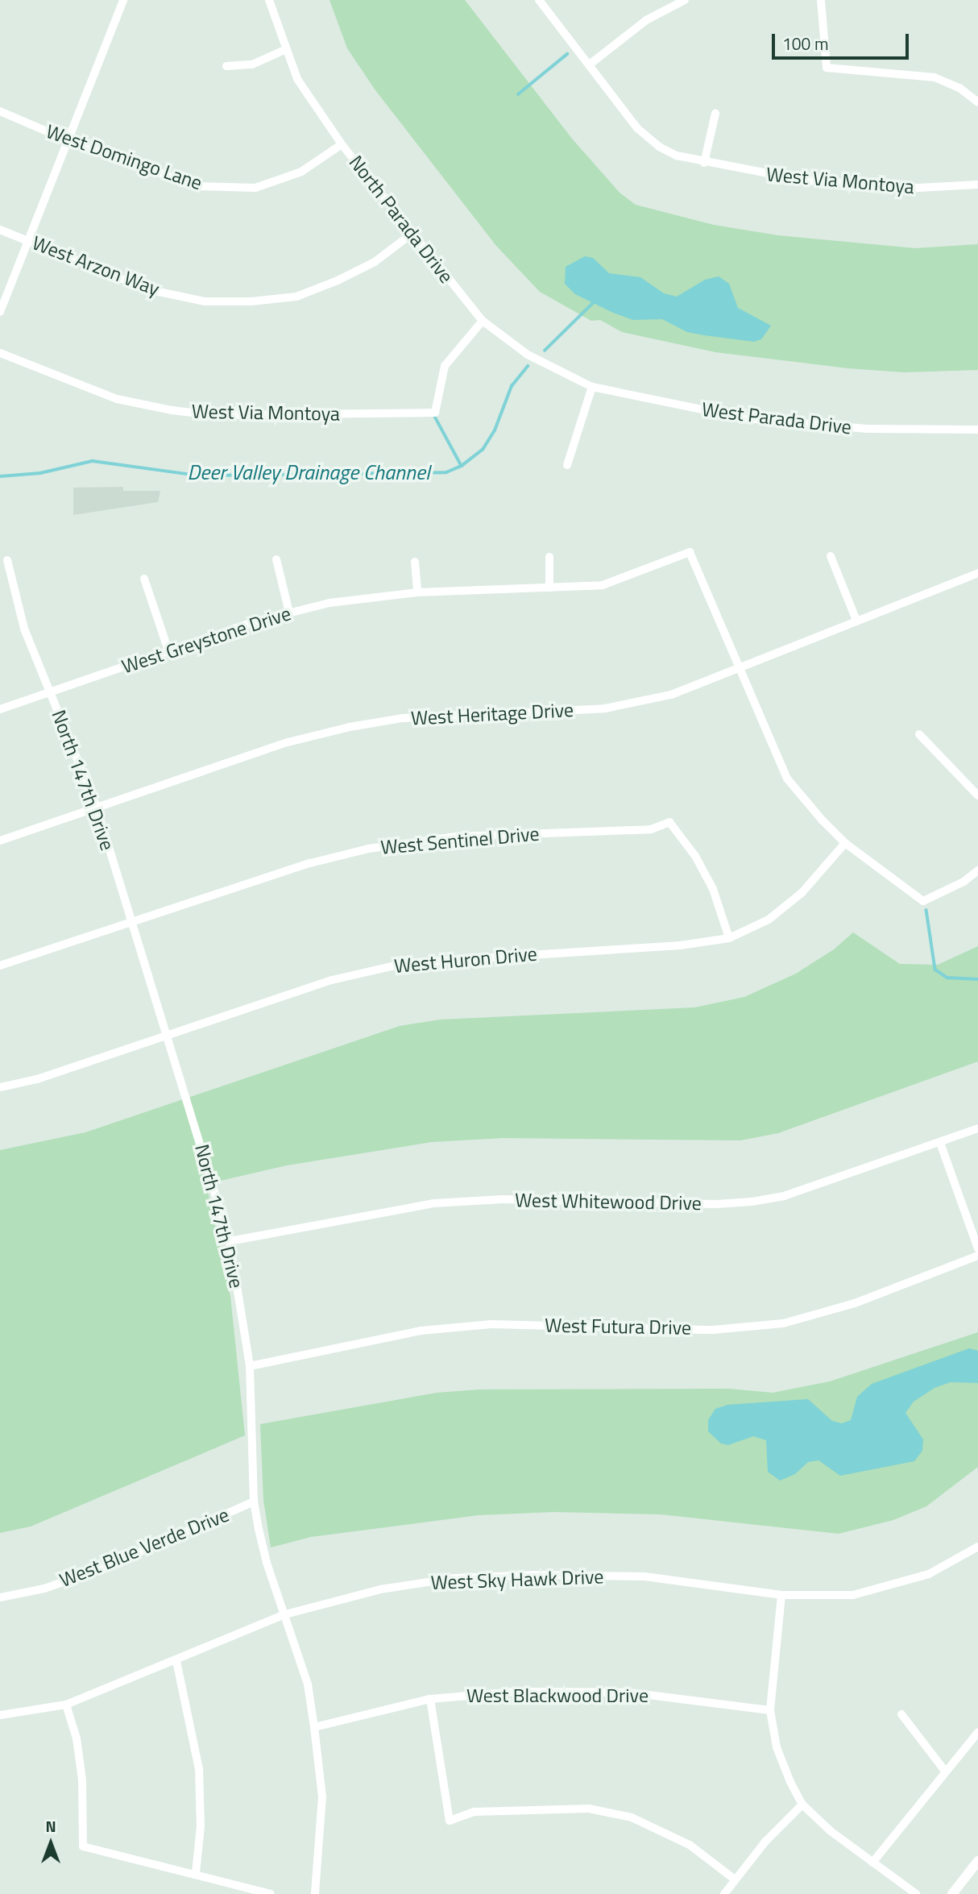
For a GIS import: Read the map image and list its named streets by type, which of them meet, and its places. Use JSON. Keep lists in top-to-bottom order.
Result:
{
  "streets": {
    "street": [
      "West Domingo Lane",
      "West Via Montoya",
      "North Parada Drive",
      "West Arzon Way",
      "West Parada Drive",
      "West Greystone Drive",
      "West Heritage Drive",
      "North 147th Drive",
      "West Sentinel Drive",
      "West Huron Drive",
      "West Whitewood Drive",
      "West Futura Drive",
      "West Blue Verde Drive",
      "West Sky Hawk Drive",
      "West Blackwood Drive"
    ]
  },
  "crossings": [
    ["West Domingo Lane", "North Parada Drive"],
    ["West Via Montoya", "North Parada Drive"],
    ["North Parada Drive", "West Arzon Way"],
    ["North Parada Drive", "West Parada Drive"],
    ["West Greystone Drive", "West Heritage Drive"],
    ["West Greystone Drive", "North 147th Drive"],
    ["West Heritage Drive", "North 147th Drive"],
    ["North 147th Drive", "West Sentinel Drive"],
    ["North 147th Drive", "West Huron Drive"],
    ["North 147th Drive", "West Whitewood Drive"],
    ["North 147th Drive", "West Futura Drive"],
    ["North 147th Drive", "West Blue Verde Drive"],
    ["North 147th Drive", "West Sky Hawk Drive"],
    ["North 147th Drive", "West Blackwood Drive"],
    ["West Sentinel Drive", "West Huron Drive"]
  ],
  "water": ["Deer Valley Drainage Channel"],
  "scale_bar": "100 m",
  "north": "top"
}
